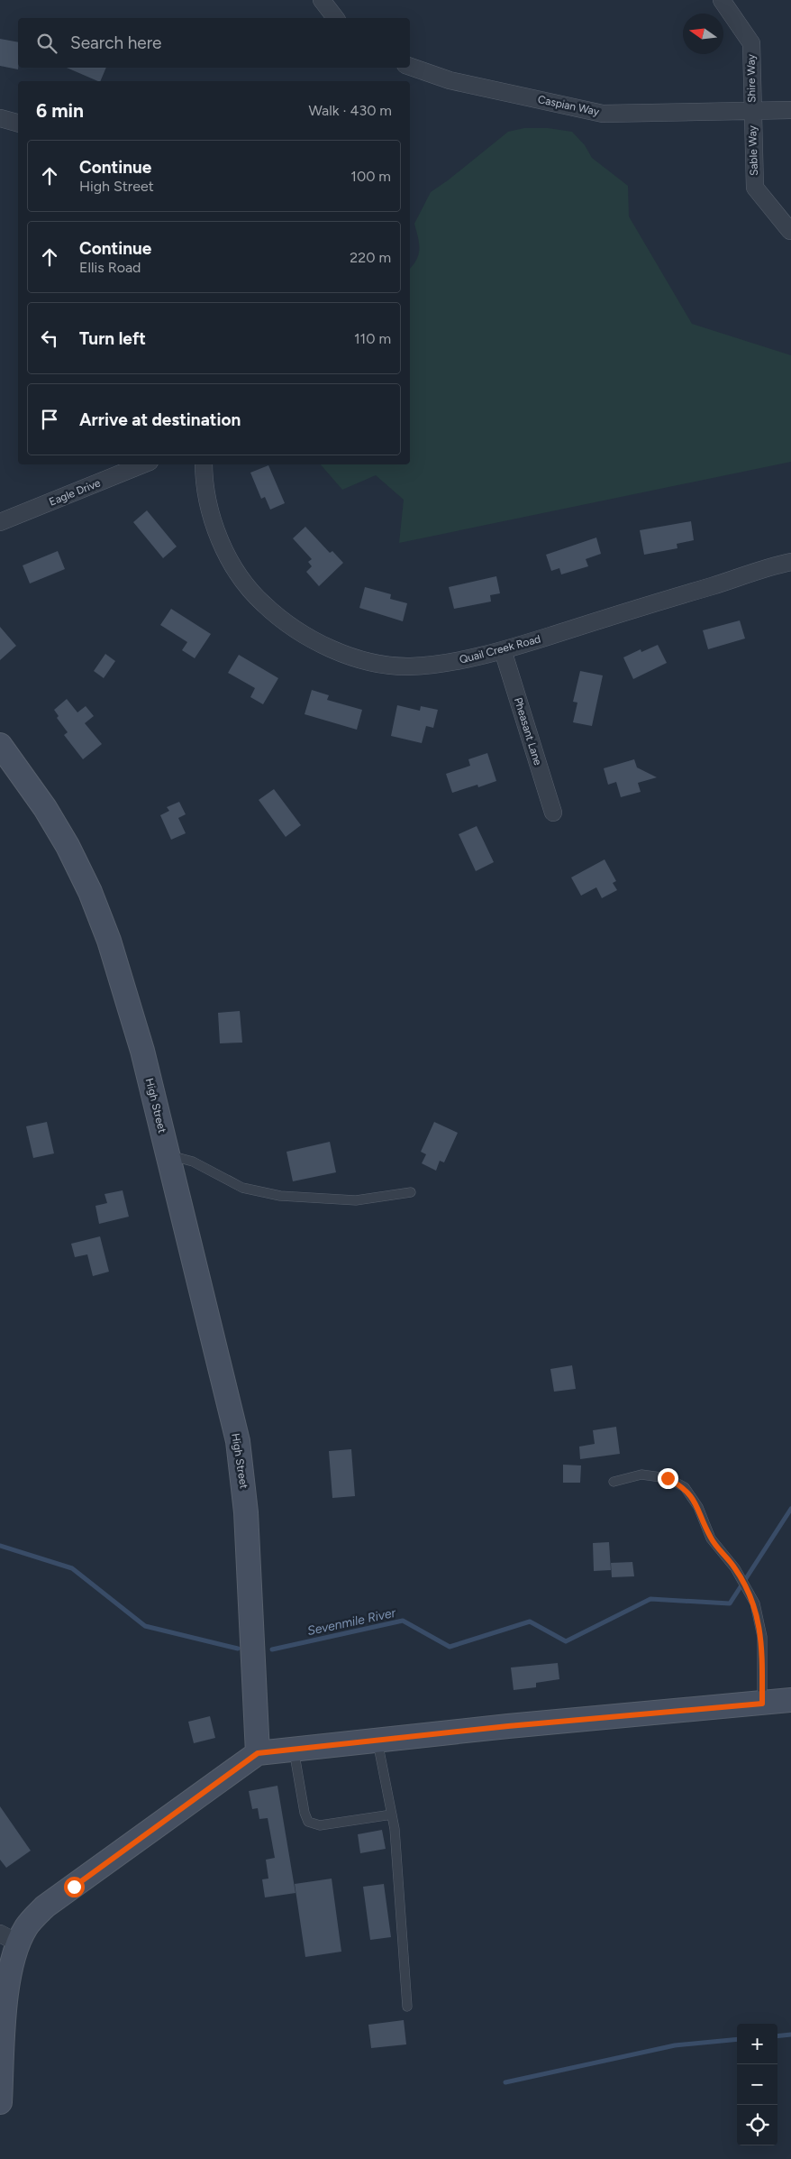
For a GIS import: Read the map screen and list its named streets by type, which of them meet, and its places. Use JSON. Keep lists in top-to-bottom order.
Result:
{
  "streets": {
    "street": [
      "Shire Way",
      "Caspian Way",
      "Sable Way",
      "Eagle Drive",
      "Quail Creek Road",
      "Pheasant Lane",
      "High Street"
    ]
  },
  "crossings": [
    ["Shire Way", "Caspian Way"],
    ["Shire Way", "Sable Way"],
    ["Caspian Way", "Sable Way"],
    ["Quail Creek Road", "Pheasant Lane"]
  ],
  "water": ["Sevenmile River"],
  "north": "left",
  "page": {
    "search": "Search here",
    "heading": ["6 min", "Walk · 430 m"],
    "list": [
      ["Continue", "High Street", "100 m"],
      ["Continue", "Ellis Road", "220 m"],
      ["Turn left", "110 m"],
      "Arrive at destination"
    ],
    "map_buttons": ["+", "−"]
  }
}
